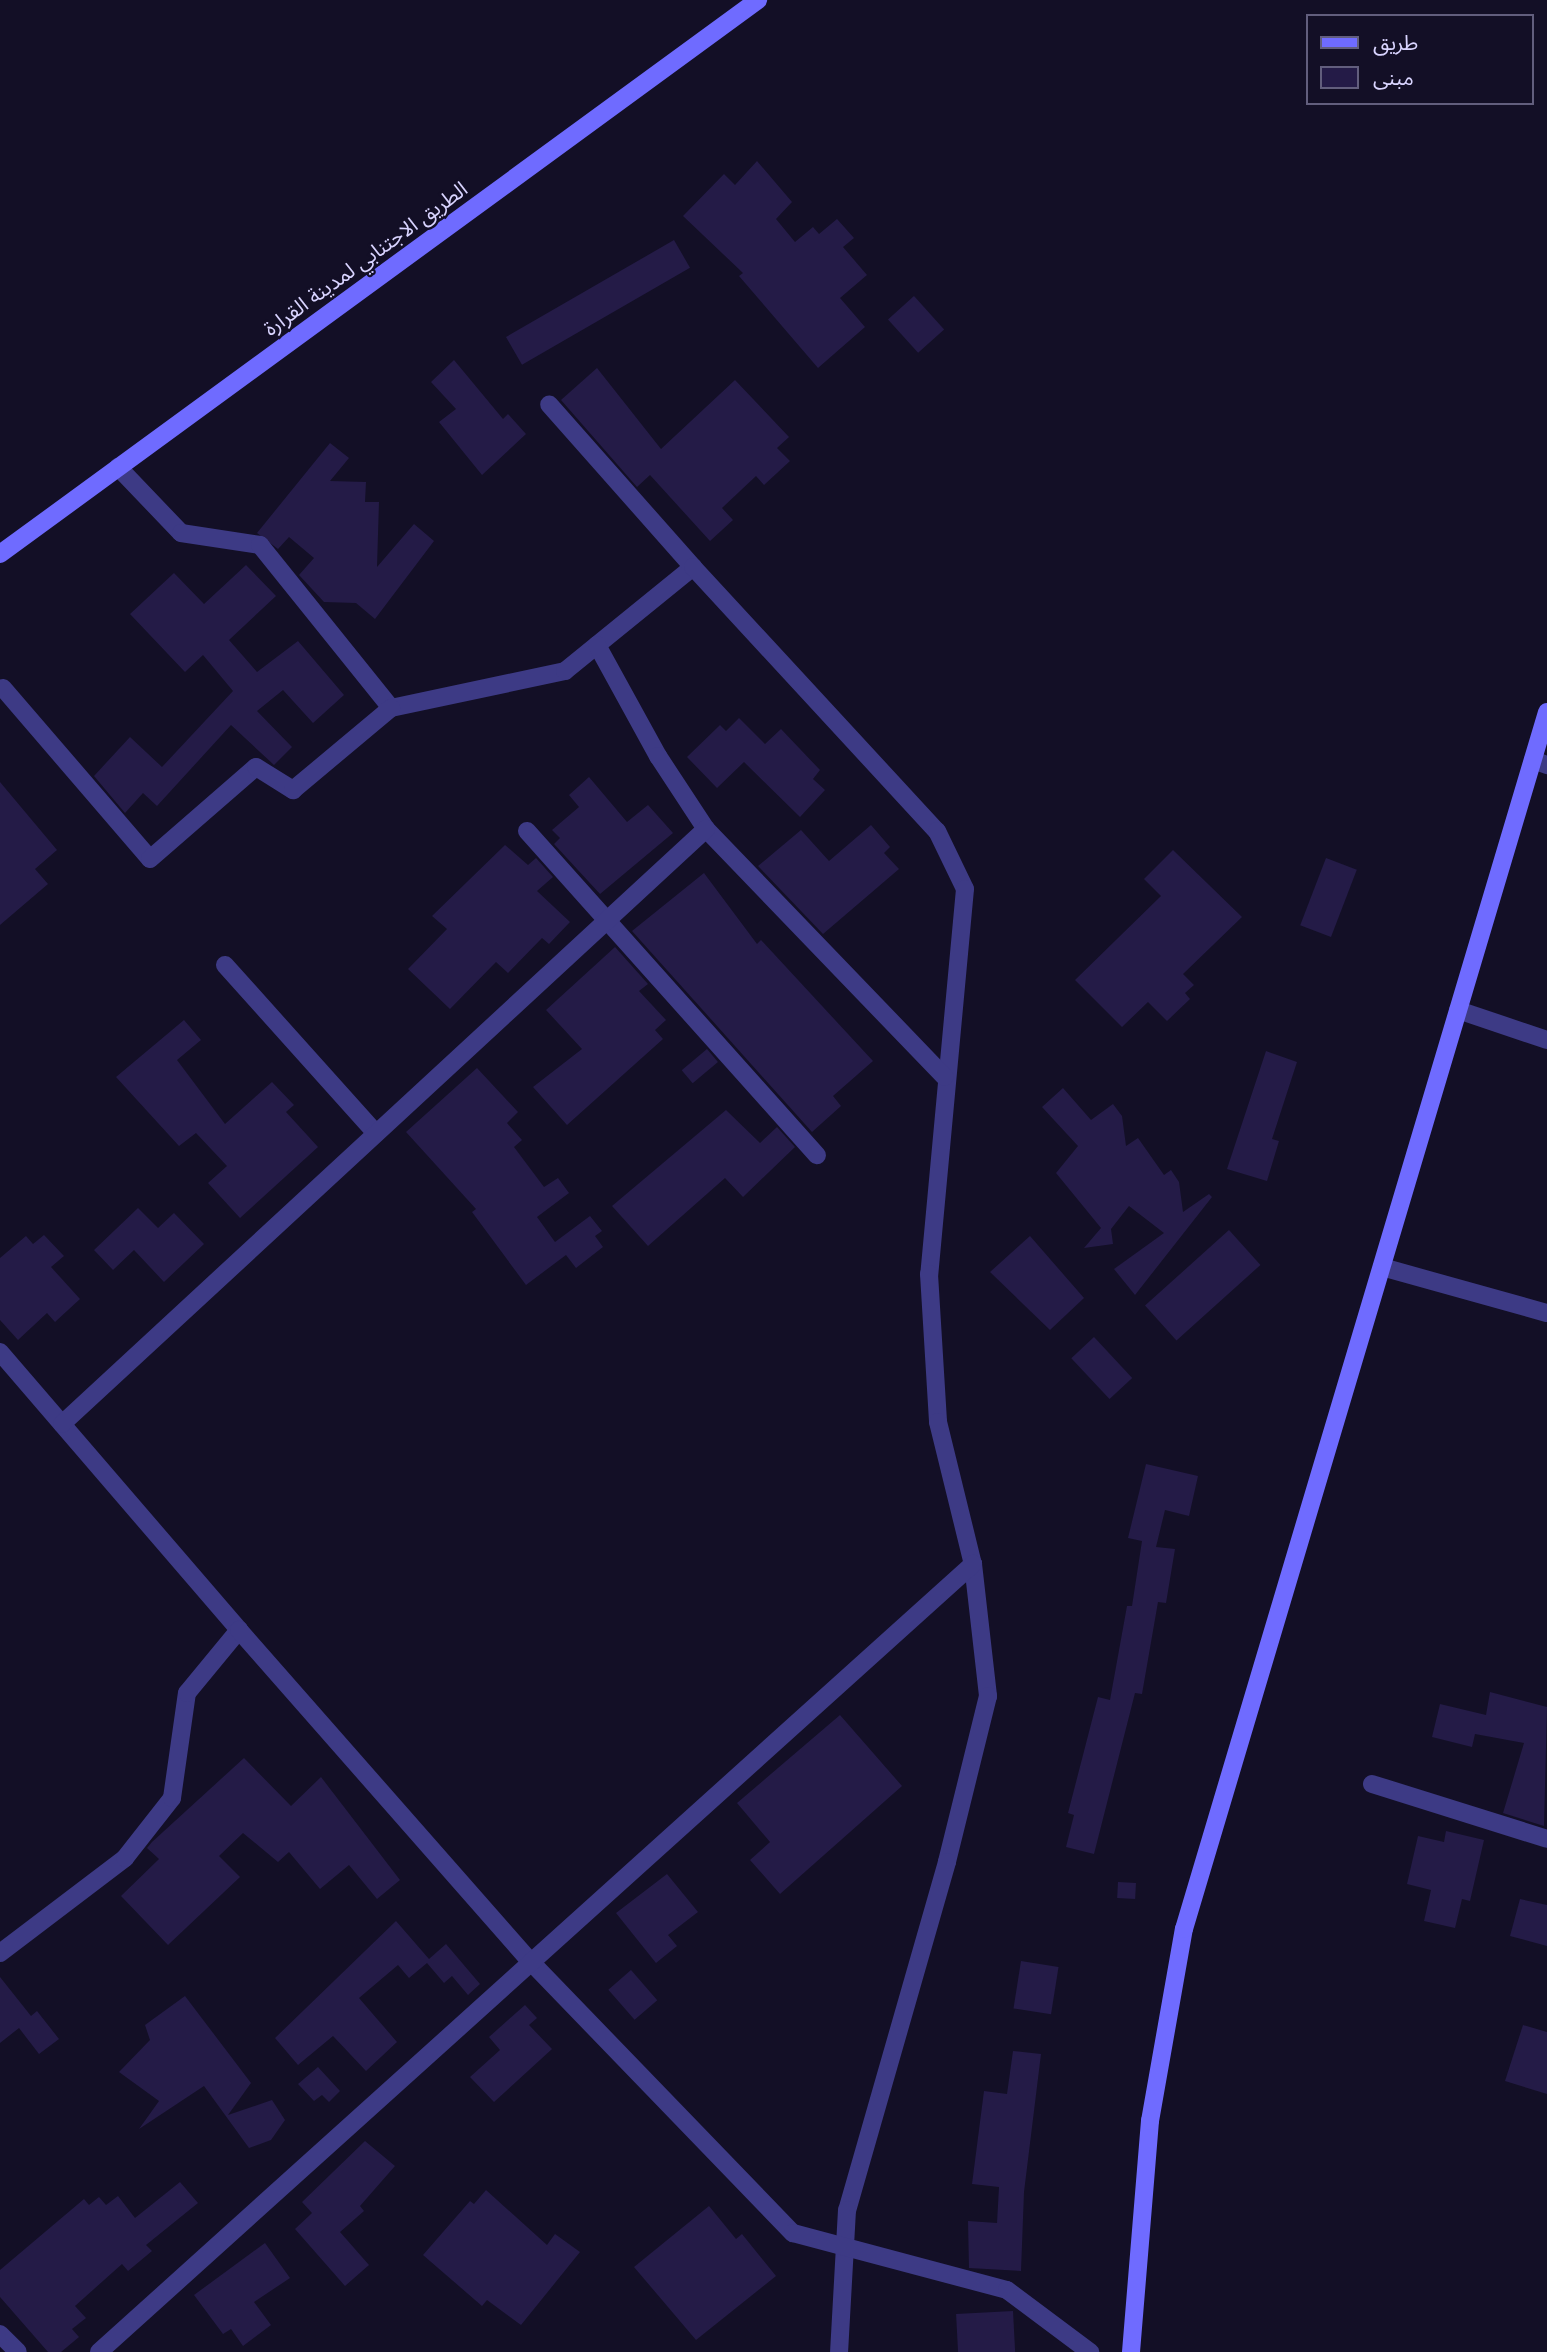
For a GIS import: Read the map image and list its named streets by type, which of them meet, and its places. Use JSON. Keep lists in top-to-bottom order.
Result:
{
  "streets": {
    "main road": ["الطريق الاجتنابي لمدينة القرارة"]
  },
  "legend": ["طريق", "مبنى"]
}
